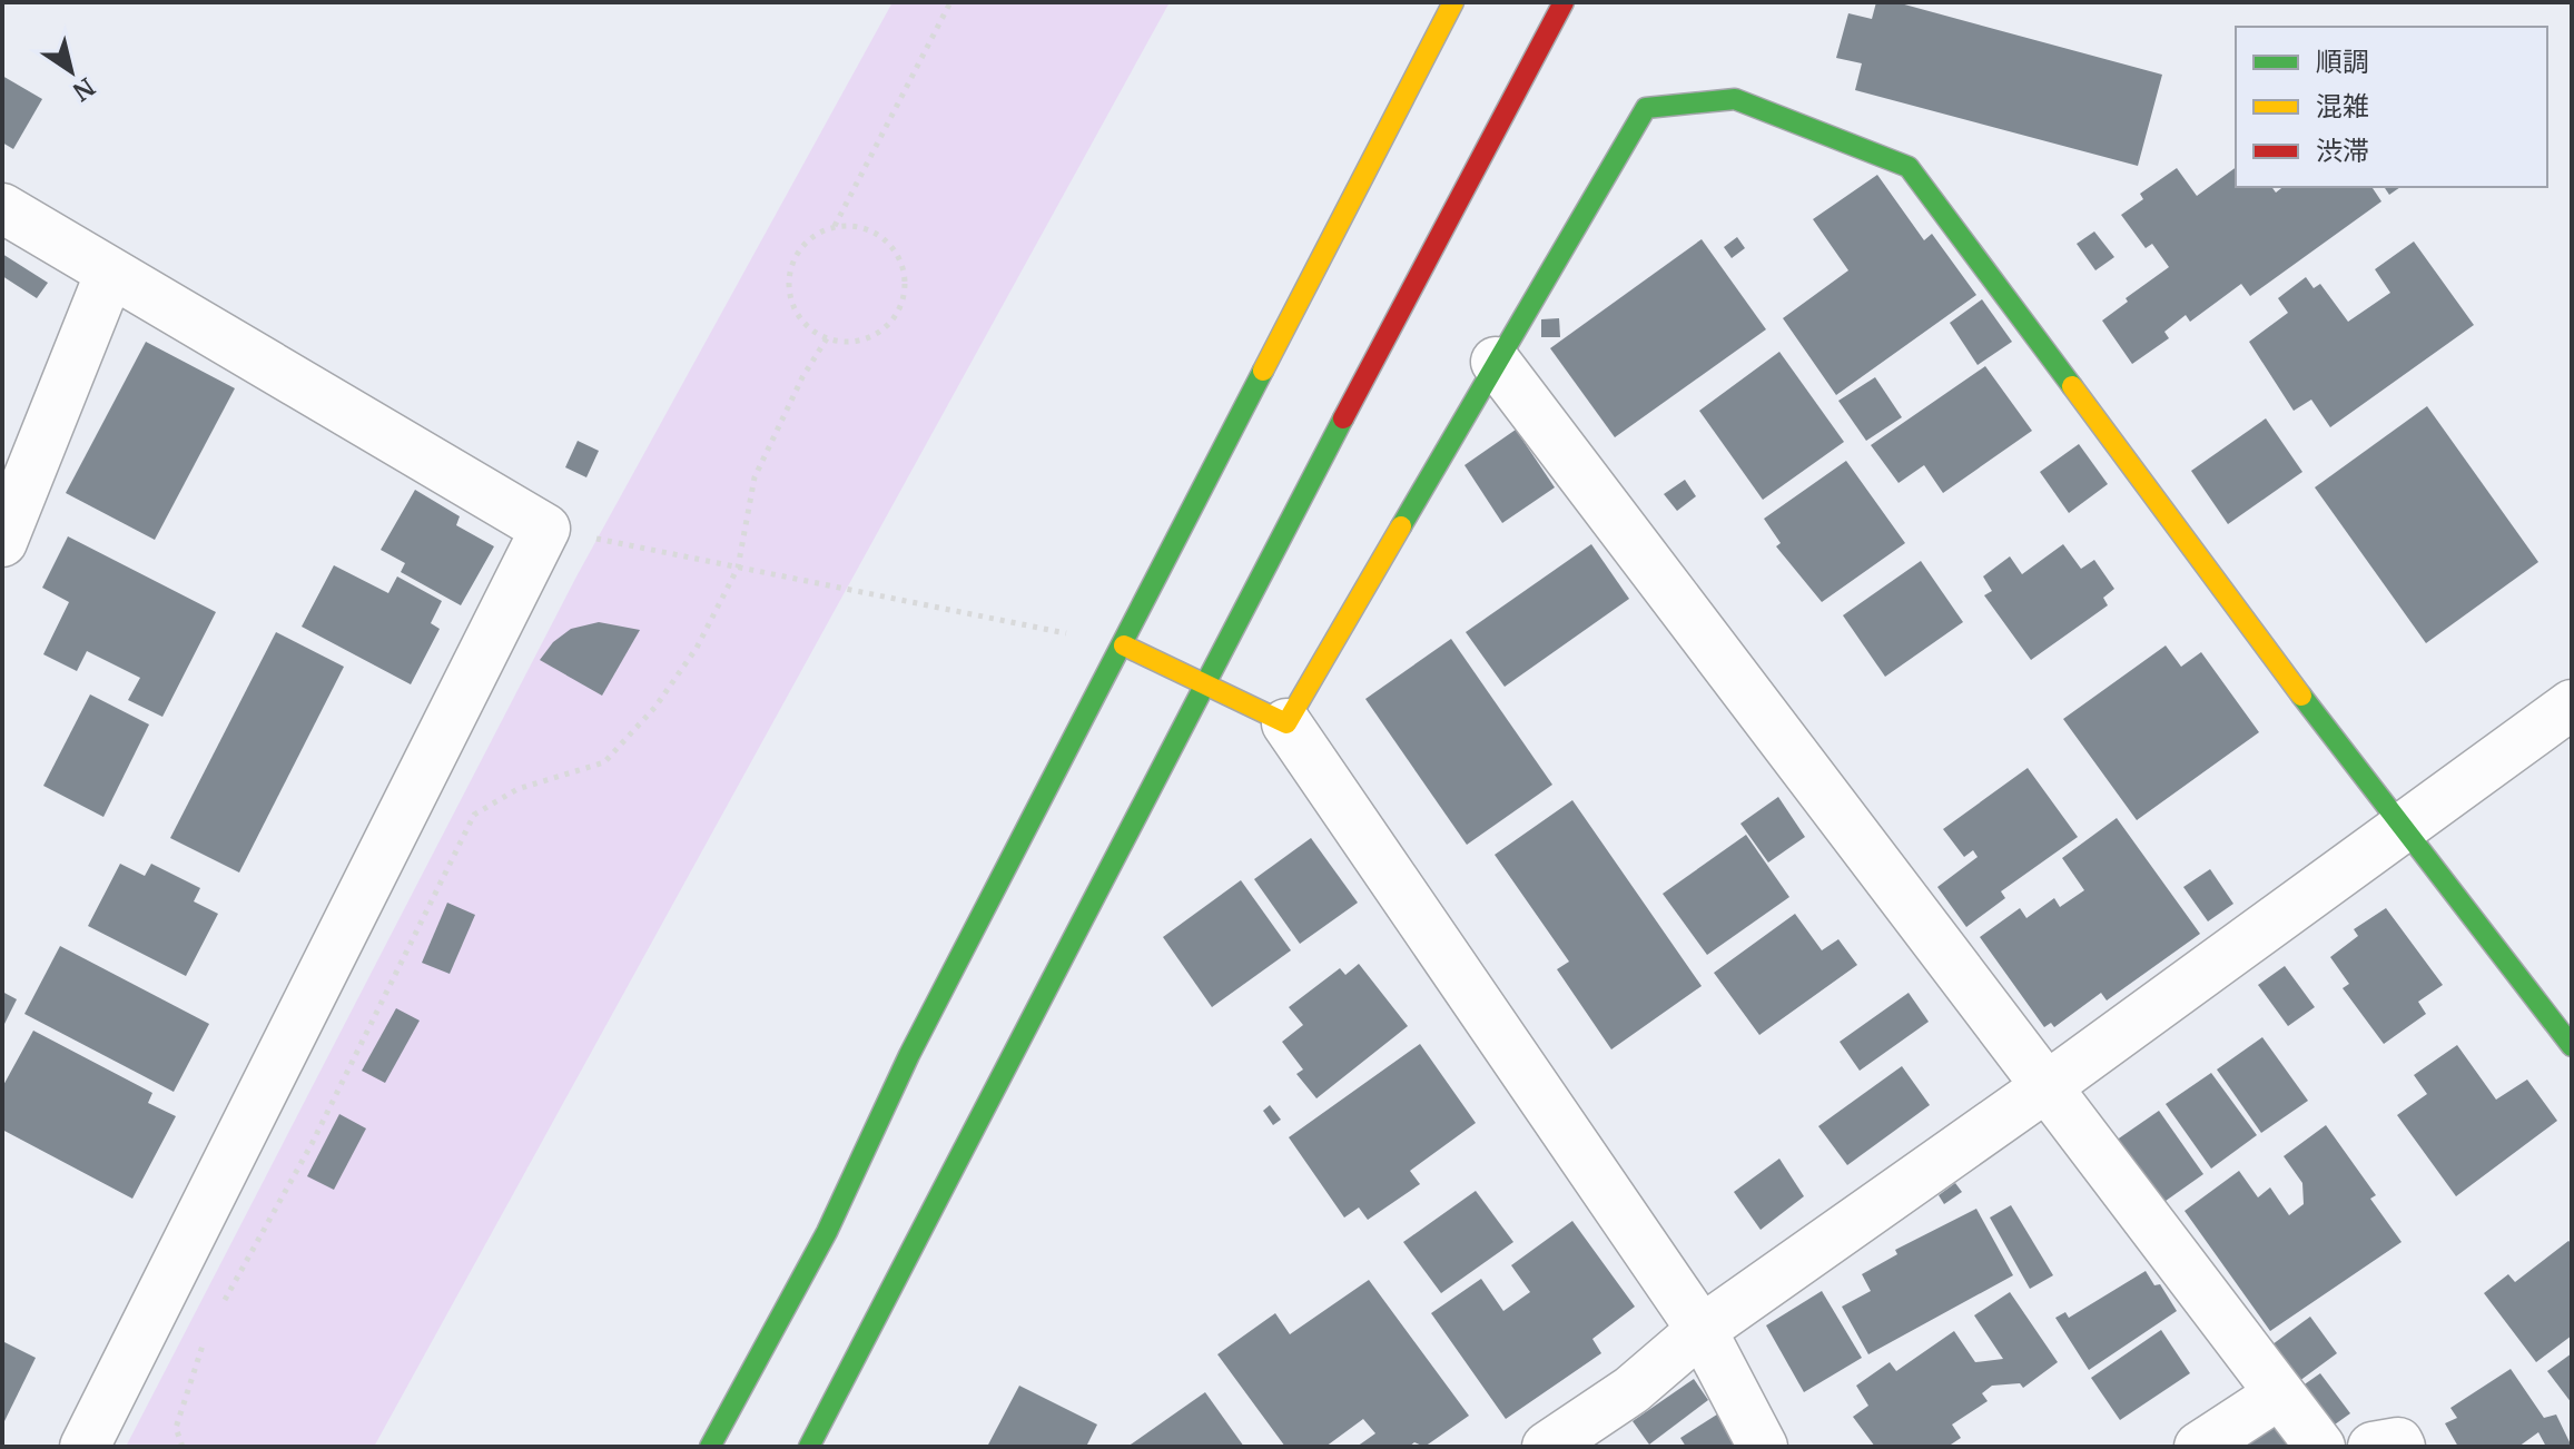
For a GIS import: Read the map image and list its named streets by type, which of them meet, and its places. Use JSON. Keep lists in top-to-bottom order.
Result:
{
  "legend": ["順調", "混雑", "渋滞"],
  "north": "bottom right"
}
